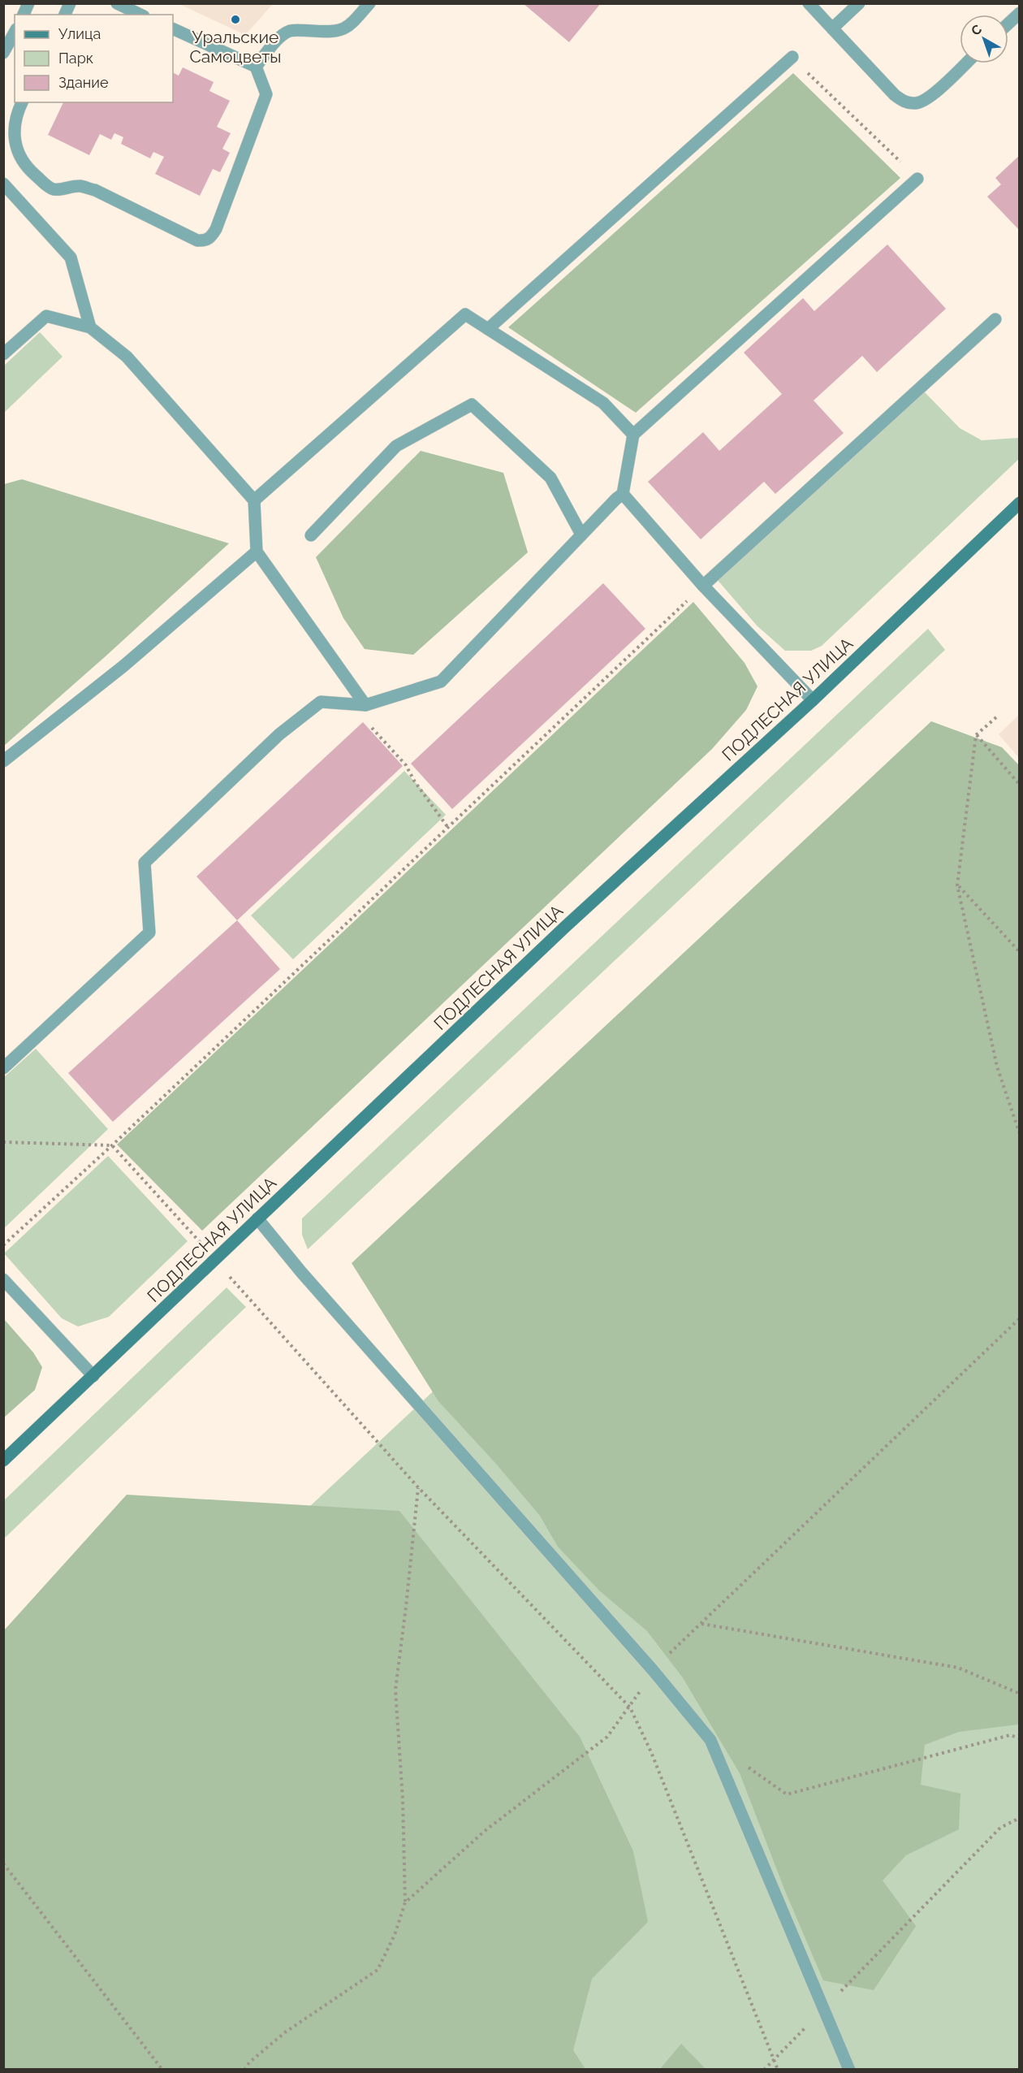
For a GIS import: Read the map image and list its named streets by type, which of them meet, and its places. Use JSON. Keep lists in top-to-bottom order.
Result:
{
  "streets": {
    "main road": ["ПОДЛЕСНАЯ УЛИЦА"]
  },
  "places": ["Уральские Самоцветы"],
  "legend": ["Улица", "Парк", "Здание"],
  "north": "top left"
}
